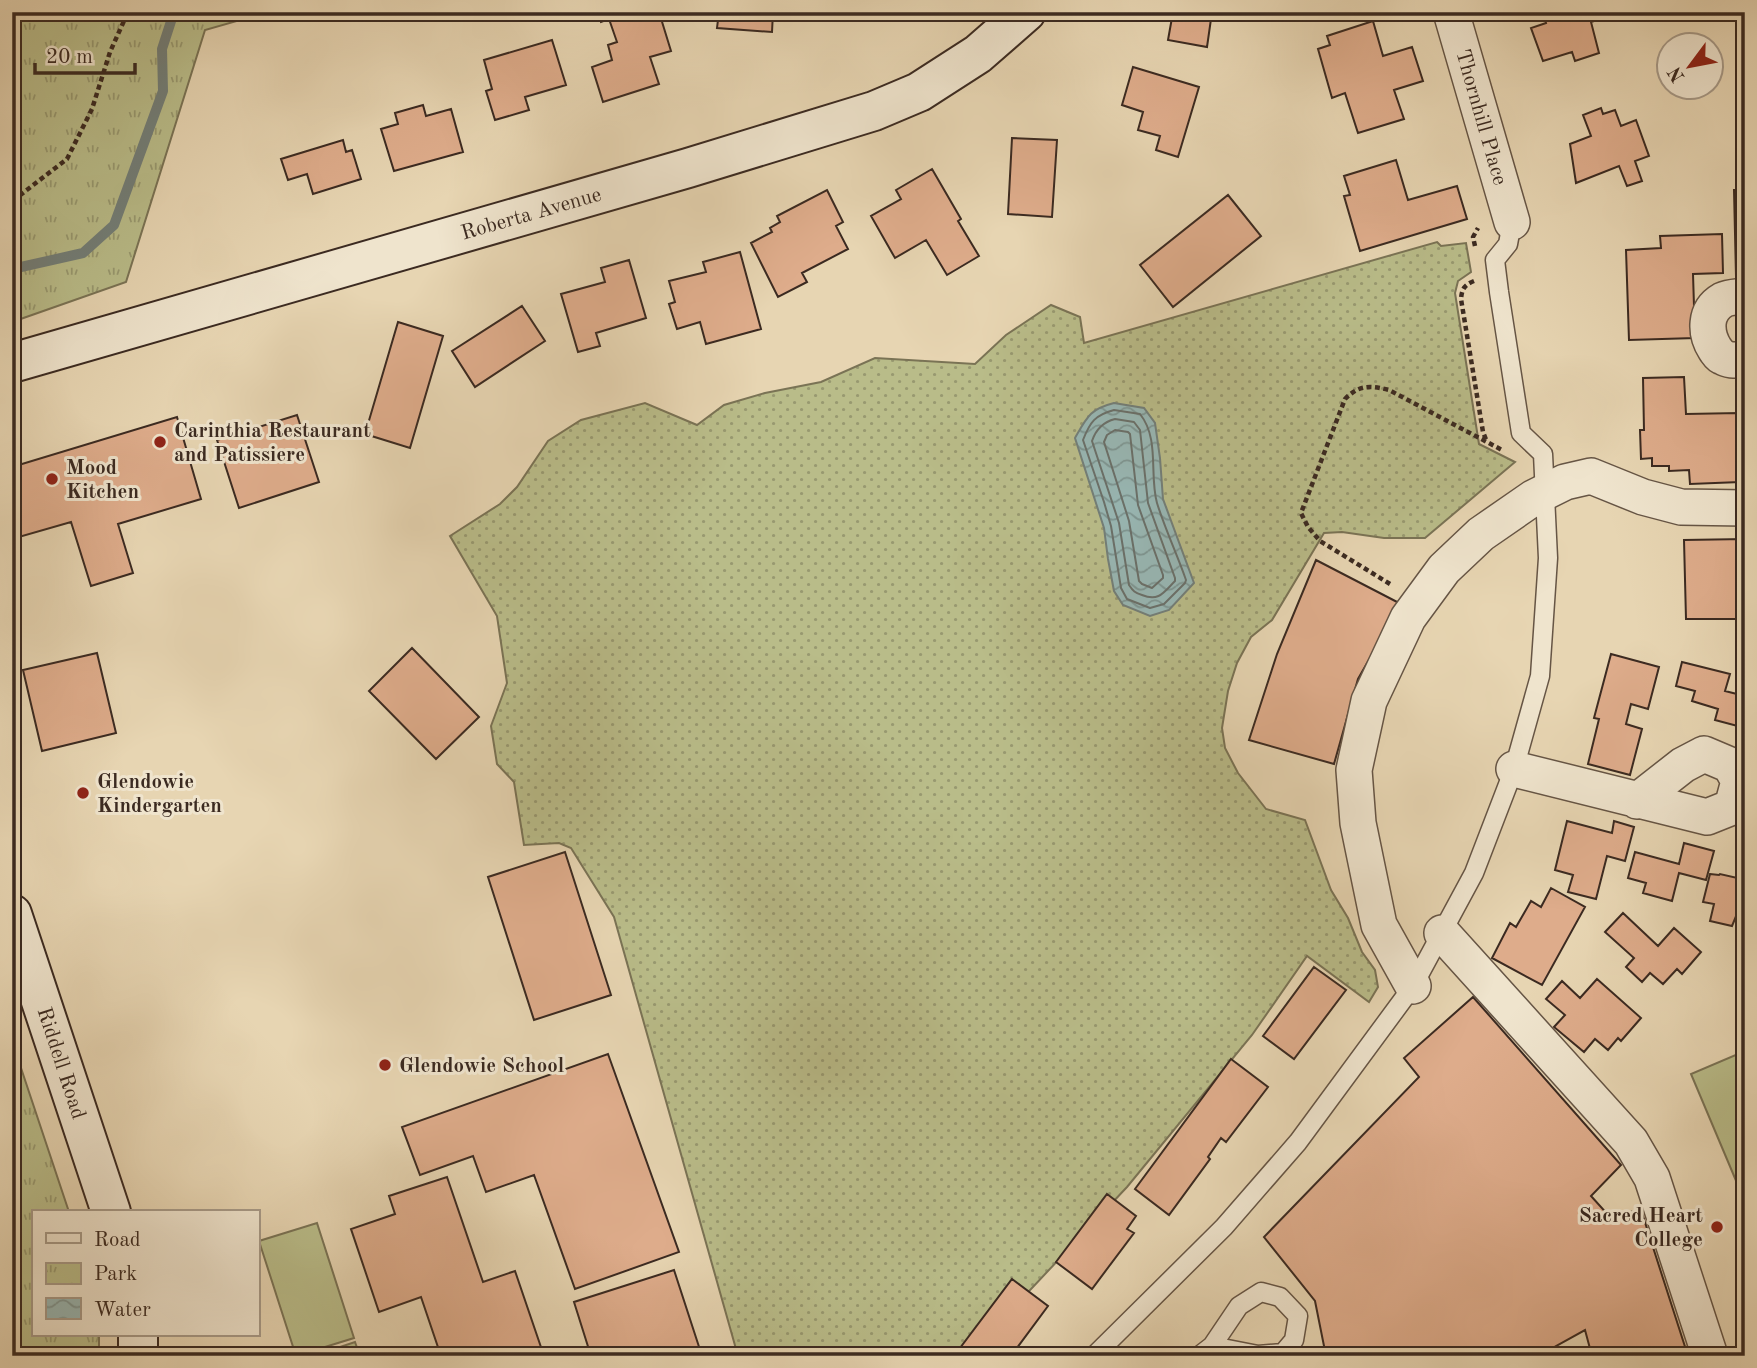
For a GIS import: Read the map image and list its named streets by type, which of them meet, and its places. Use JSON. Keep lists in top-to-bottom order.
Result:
{
  "streets": {
    "street": ["Thornhill Place", "Roberta Avenue", "Riddell Road"]
  },
  "places": [
    "Carinthia Restaurant and Patissiere",
    "Mood Kitchen",
    "Glendowie Kindergarten",
    "Glendowie School",
    "Sacred Heart College"
  ],
  "legend": ["Road", "Park", "Water"],
  "scale_bar": "20 m",
  "north": "bottom left"
}
